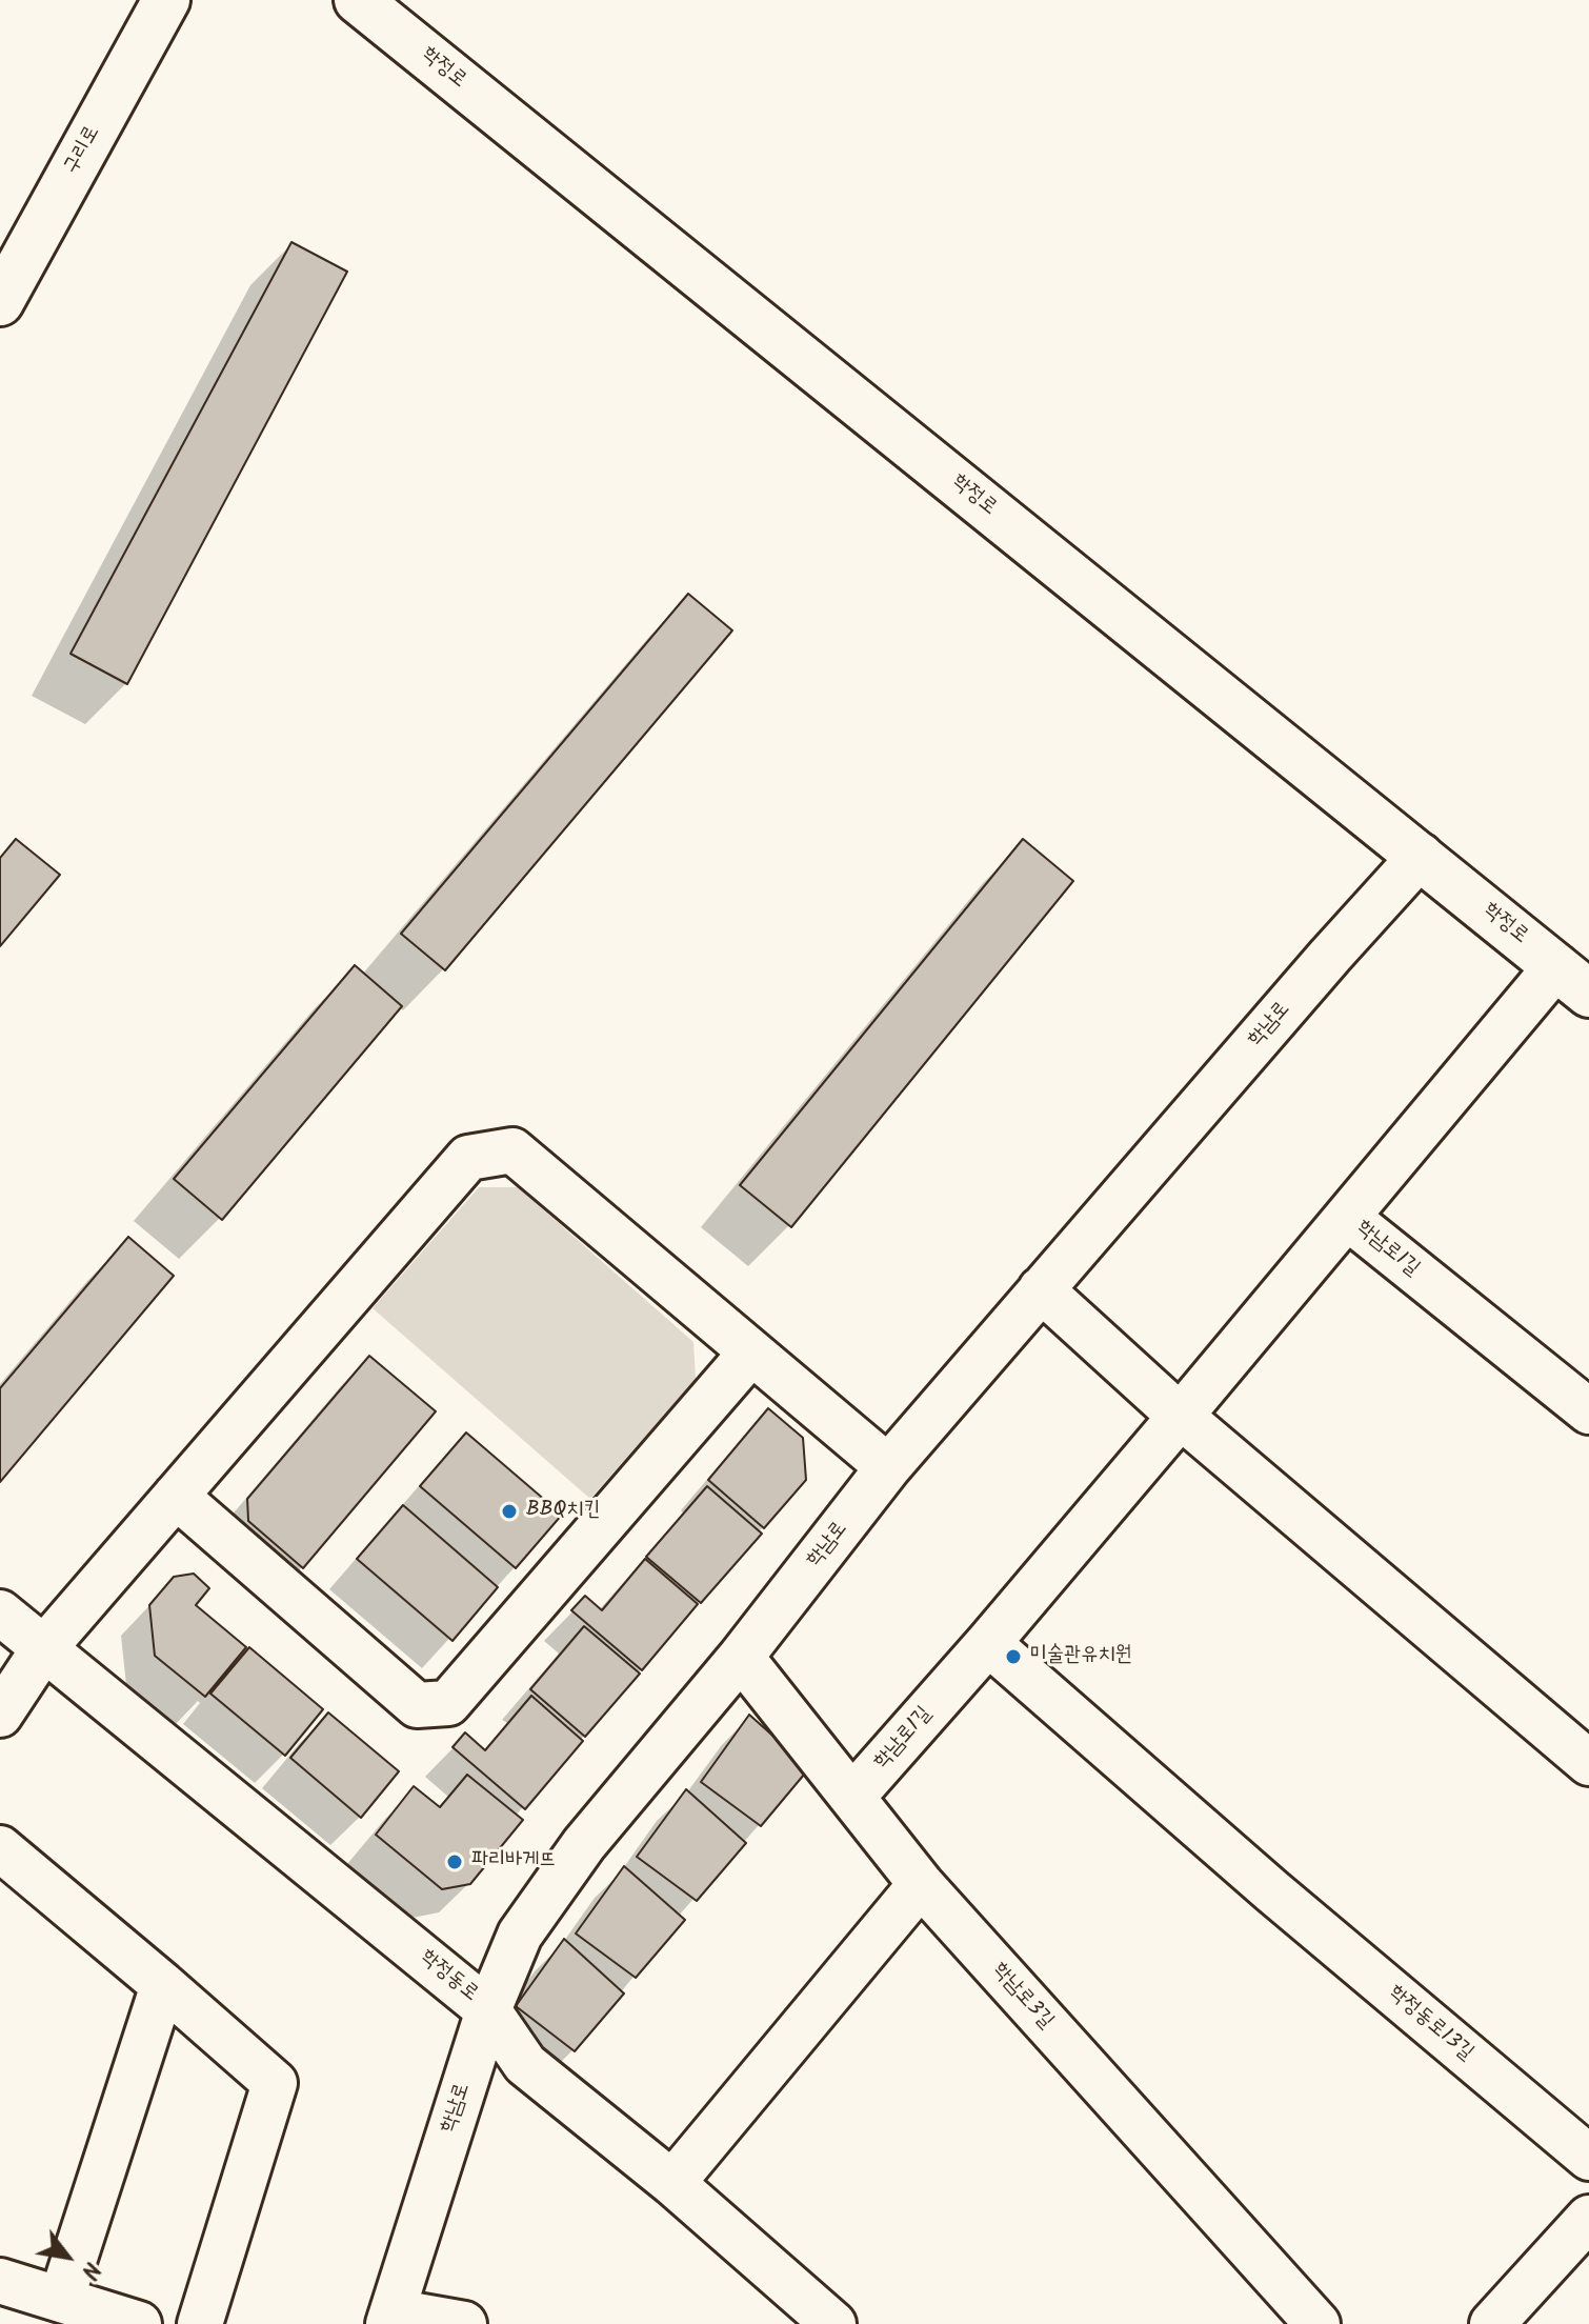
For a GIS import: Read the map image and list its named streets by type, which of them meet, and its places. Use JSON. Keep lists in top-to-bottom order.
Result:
{
  "streets": {
    "main road": ["학정로", "구리로"],
    "street": [
      "학남로",
      "학남로1길",
      "학정동로",
      "학남로3길",
      "학정동로13길"
    ]
  },
  "crossings": [
    ["학정로", "학남로"],
    ["학남로", "학정동로"],
    ["학남로", "학남로3길"],
    ["학남로1길", "학남로3길"],
    ["학남로1길", "학정동로13길"]
  ],
  "places": ["BBQ치킨", "미술관유치원", "파리바게뜨"],
  "north": "bottom right"
}
